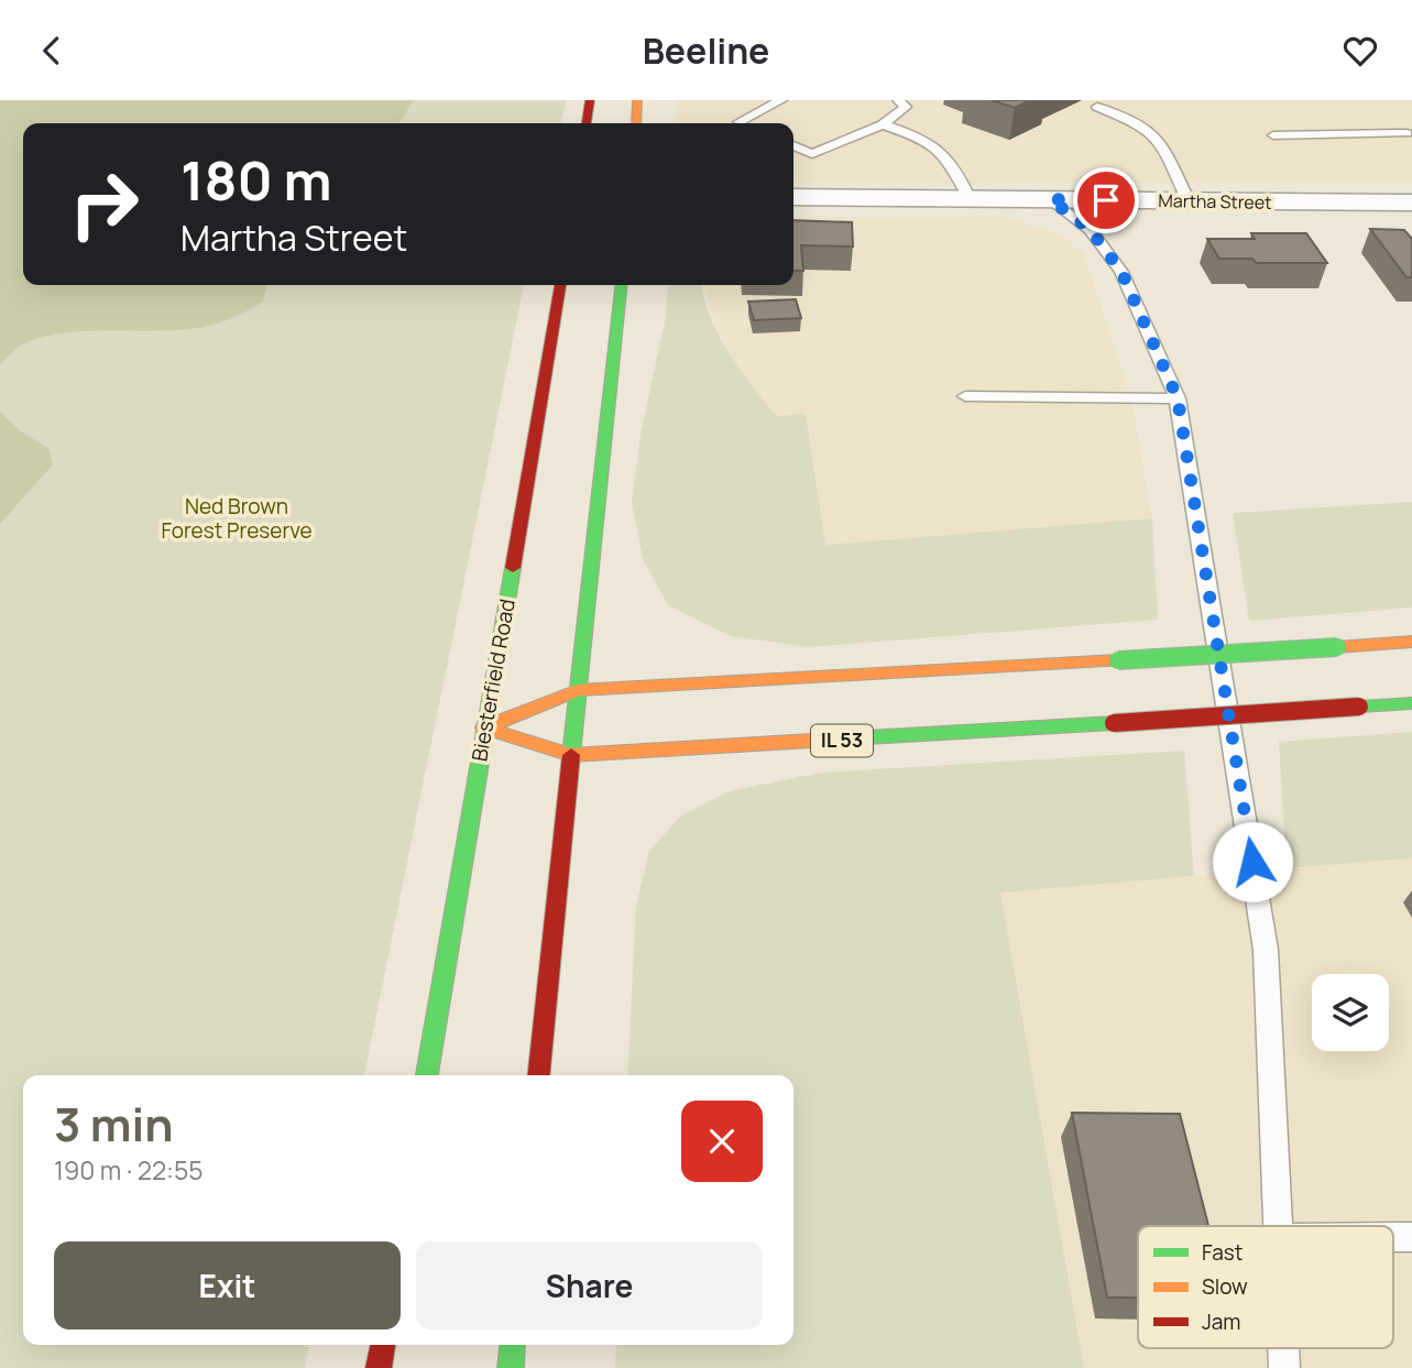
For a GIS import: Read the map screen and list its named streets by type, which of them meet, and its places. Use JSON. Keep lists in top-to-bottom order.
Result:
{
  "streets": {
    "main road": ["Biesterfield Road", "IL 53"],
    "street": ["Martha Street"]
  },
  "crossings": [
    ["Biesterfield Road", "IL 53"]
  ],
  "parks": ["Ned Brown Forest Preserve"],
  "legend": ["Fast", "Slow", "Jam"],
  "page": {
    "header": "Beeline",
    "turn": ["180 m", "Martha Street"],
    "heading": ["3 min", "190 m · 22:55"],
    "buttons": ["Exit", "Share"]
  }
}
